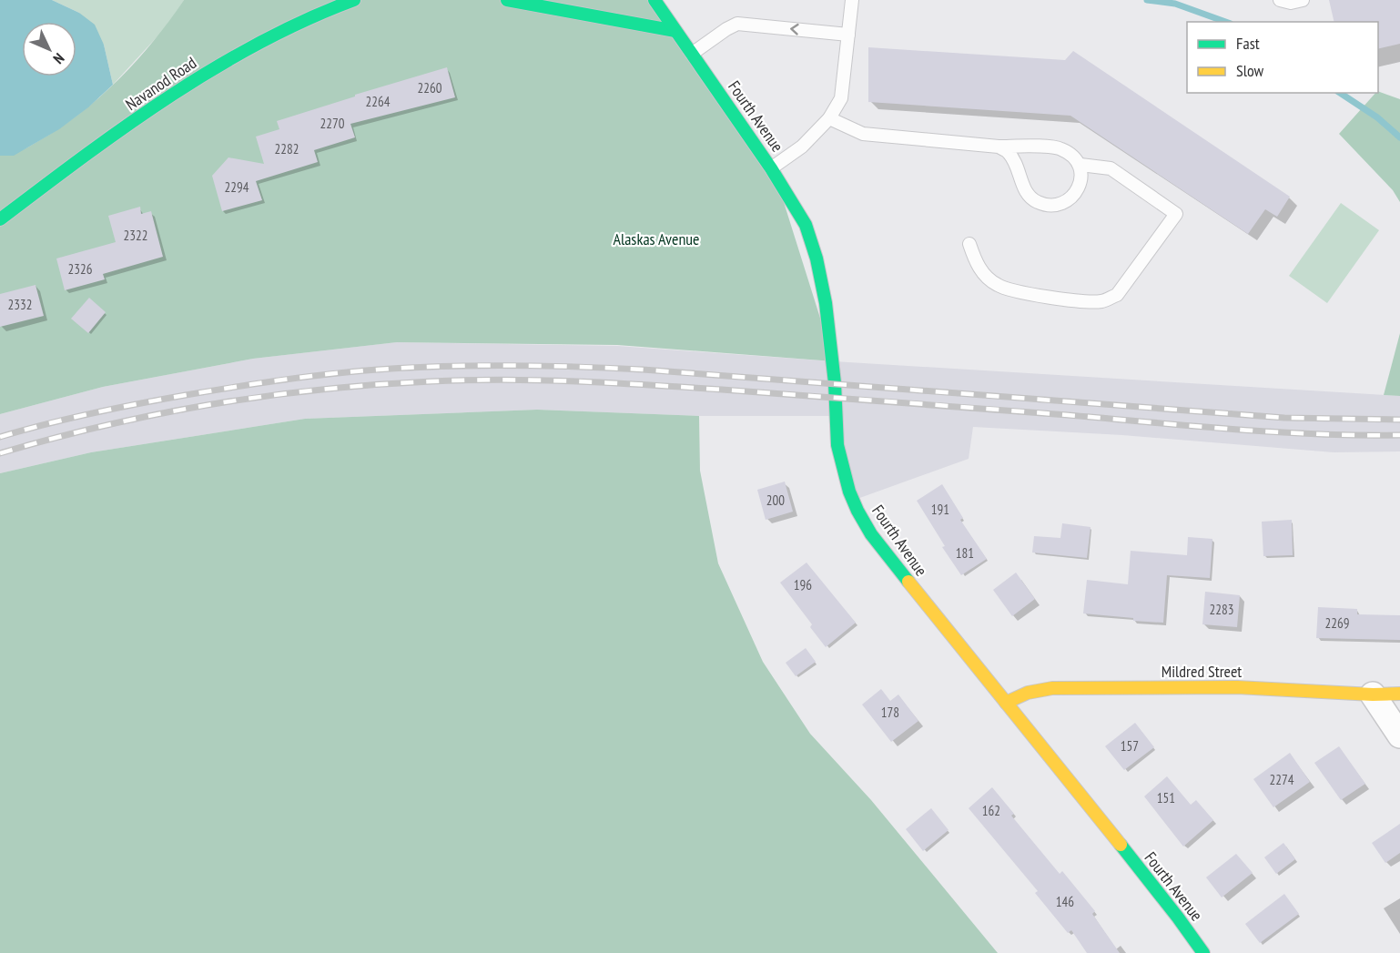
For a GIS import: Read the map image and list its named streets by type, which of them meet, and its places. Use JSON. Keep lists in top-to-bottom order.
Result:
{
  "streets": {
    "street": ["Navanod Road", "Fourth Avenue", "Mildred Street"]
  },
  "crossings": [
    ["Fourth Avenue", "Mildred Street"]
  ],
  "parks": ["Alaskas Avenue"],
  "house_numbers": [
    "2260",
    "2264",
    "2270",
    "2282",
    "2294",
    "2322",
    "2326",
    "2332",
    "200",
    "191",
    "181",
    "196",
    "2283",
    "2269",
    "178",
    "157",
    "2274",
    "151",
    "162",
    "146"
  ],
  "legend": ["Fast", "Slow"],
  "north": "bottom right"
}
